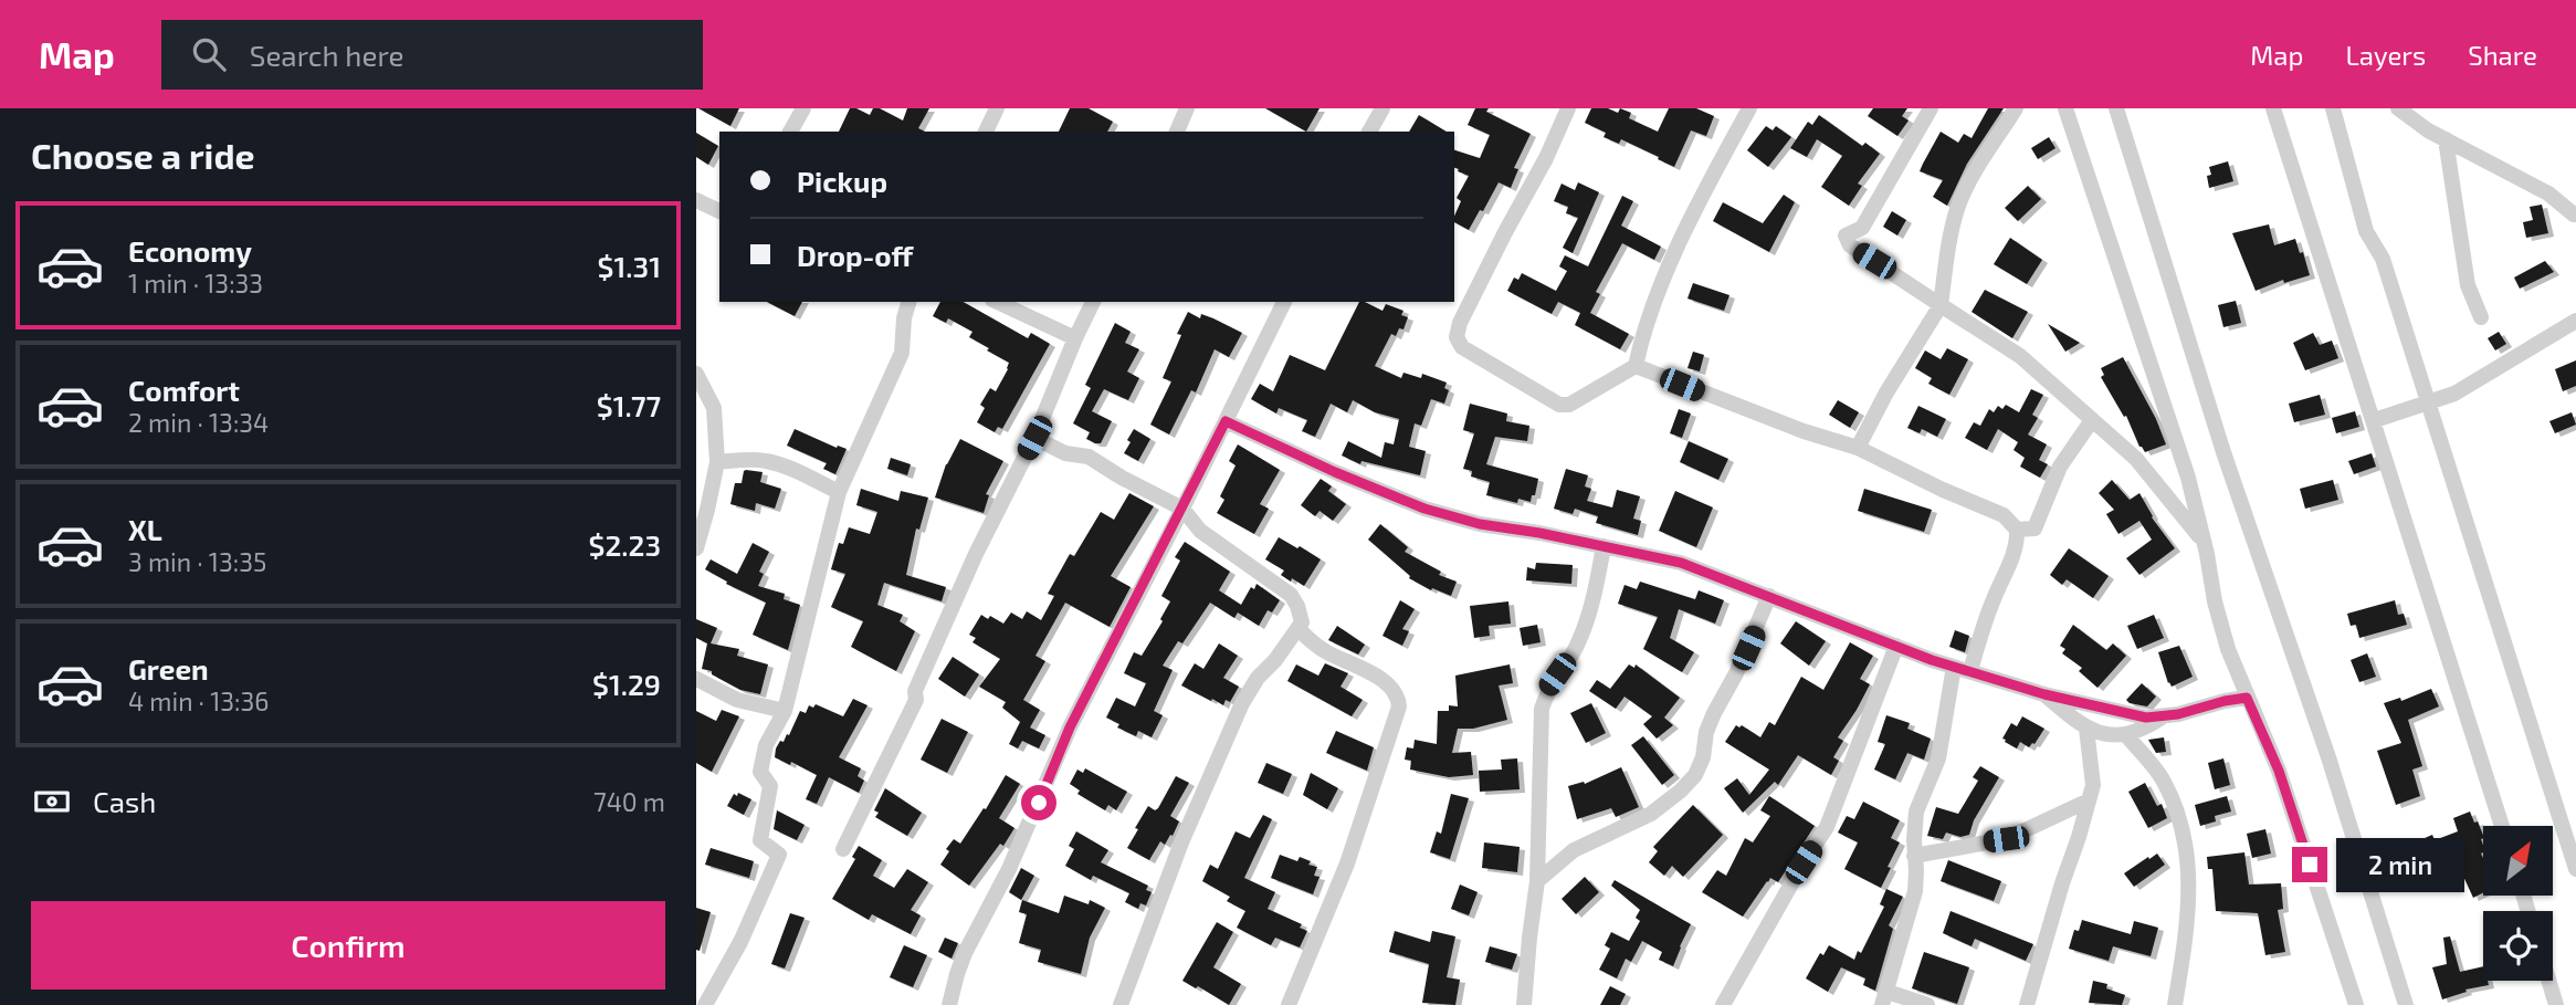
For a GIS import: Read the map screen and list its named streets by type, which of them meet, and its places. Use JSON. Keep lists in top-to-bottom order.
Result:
{
  "north": "top right",
  "page": {
    "header": "Map",
    "search": "Search here",
    "nav": ["Map", "Layers", "Share"],
    "heading": "Choose a ride",
    "banner": ["Pickup", "Drop-off"],
    "list": [
      {
        "name": "Economy",
        "note": "1 min · 13:33",
        "value": "$1.31"
      },
      {
        "name": "Comfort",
        "note": "2 min · 13:34",
        "value": "$1.77"
      },
      {
        "name": "XL",
        "note": "3 min · 13:35",
        "value": "$2.23"
      },
      {
        "name": "Green",
        "note": "4 min · 13:36",
        "value": "$1.29"
      }
    ],
    "pay": ["Cash", "740 m"],
    "bubble": "2 min",
    "buttons": "Confirm"
  }
}
